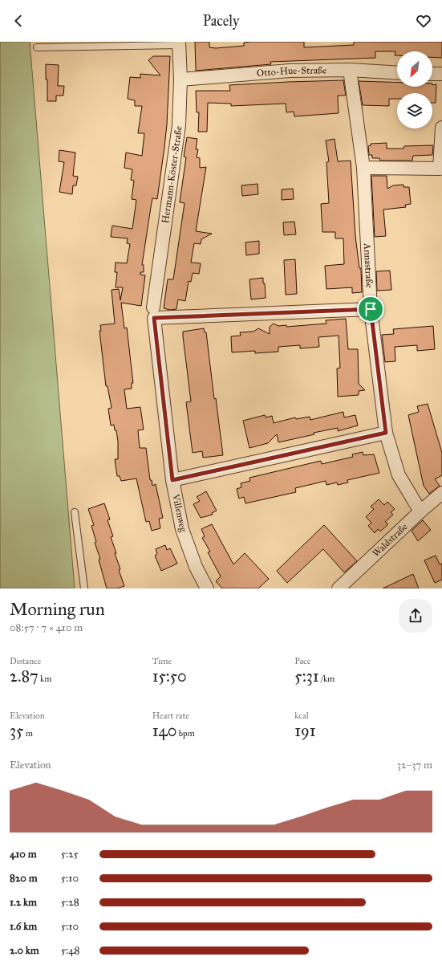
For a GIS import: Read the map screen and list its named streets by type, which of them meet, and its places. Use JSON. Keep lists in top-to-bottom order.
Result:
{
  "streets": {
    "street": [
      "Otto-Hue-Straße",
      "Hermann-Köster-Straße",
      "Annastraße",
      "Villenweg",
      "Waldstraße"
    ]
  },
  "crossings": [
    ["Otto-Hue-Straße", "Hermann-Köster-Straße"],
    ["Otto-Hue-Straße", "Annastraße"],
    ["Hermann-Köster-Straße", "Villenweg"],
    ["Annastraße", "Waldstraße"]
  ],
  "north": "bottom left",
  "page": {
    "header": "Pacely",
    "heading": ["Morning run", "08:57 · 7 × 410 m"],
    "stats": [
      ["Distance", "2.87 km"],
      ["Time", "15:50"],
      ["Pace", "5:31 /km"],
      ["Elevation", "35 m"],
      ["Heart rate", "140 bpm"],
      ["kcal", "191"]
    ],
    "chart": ["Elevation", "32–37 m"],
    "list": [
      {
        "name": "410 m",
        "note": "5:25"
      },
      {
        "name": "820 m",
        "note": "5:10"
      },
      {
        "name": "1.2 km",
        "note": "5:28"
      },
      {
        "name": "1.6 km",
        "note": "5:10"
      },
      {
        "name": "2.0 km",
        "note": "5:48"
      }
    ]
  }
}
